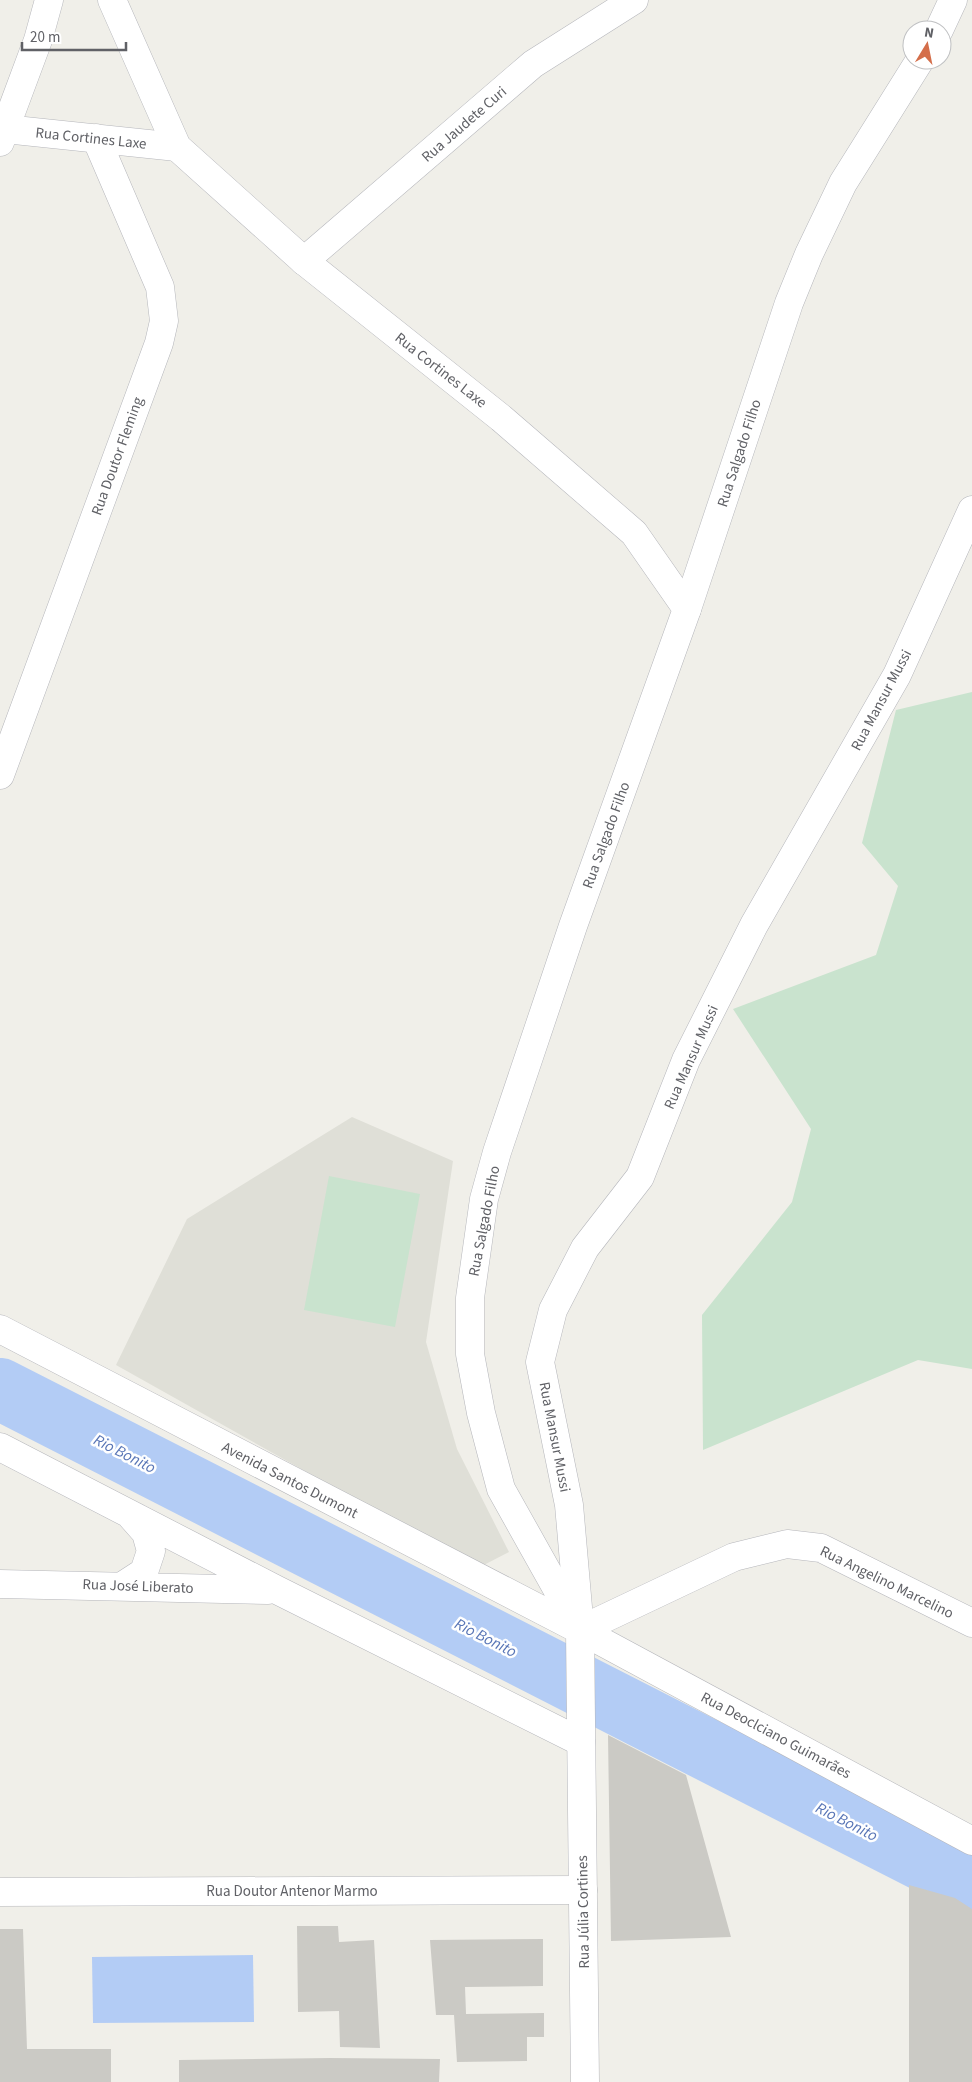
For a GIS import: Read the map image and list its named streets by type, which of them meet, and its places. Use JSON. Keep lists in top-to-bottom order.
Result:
{
  "streets": {
    "street": [
      "Rua Jaudete Curi",
      "Rua Cortines Laxe",
      "Rua Salgado Filho",
      "Rua Doutor Fleming",
      "Rua Mansur Mussi",
      "Avenida Santos Dumont",
      "Rua Angelino Marcelino",
      "Rua José Liberato",
      "Rua Deoclciano Guimarães",
      "Rua Doutor Antenor Marmo",
      "Rua Júlia Cortines"
    ]
  },
  "crossings": [
    ["Rua Jaudete Curi", "Rua Cortines Laxe"],
    ["Rua Cortines Laxe", "Rua Salgado Filho"],
    ["Rua Cortines Laxe", "Rua Doutor Fleming"],
    ["Rua Salgado Filho", "Rua Mansur Mussi"],
    ["Rua Salgado Filho", "Avenida Santos Dumont"],
    ["Rua Salgado Filho", "Rua Angelino Marcelino"],
    ["Rua Salgado Filho", "Rua Deoclciano Guimarães"],
    ["Rua Mansur Mussi", "Avenida Santos Dumont"],
    ["Rua Mansur Mussi", "Rua Angelino Marcelino"],
    ["Rua Mansur Mussi", "Rua Deoclciano Guimarães"],
    ["Rua Mansur Mussi", "Rua Júlia Cortines"],
    ["Avenida Santos Dumont", "Rua Angelino Marcelino"],
    ["Avenida Santos Dumont", "Rua Deoclciano Guimarães"],
    ["Rua Angelino Marcelino", "Rua Deoclciano Guimarães"],
    ["Rua Doutor Antenor Marmo", "Rua Júlia Cortines"]
  ],
  "water": ["Rio Bonito"],
  "scale_bar": "20 m",
  "north": "top"
}
